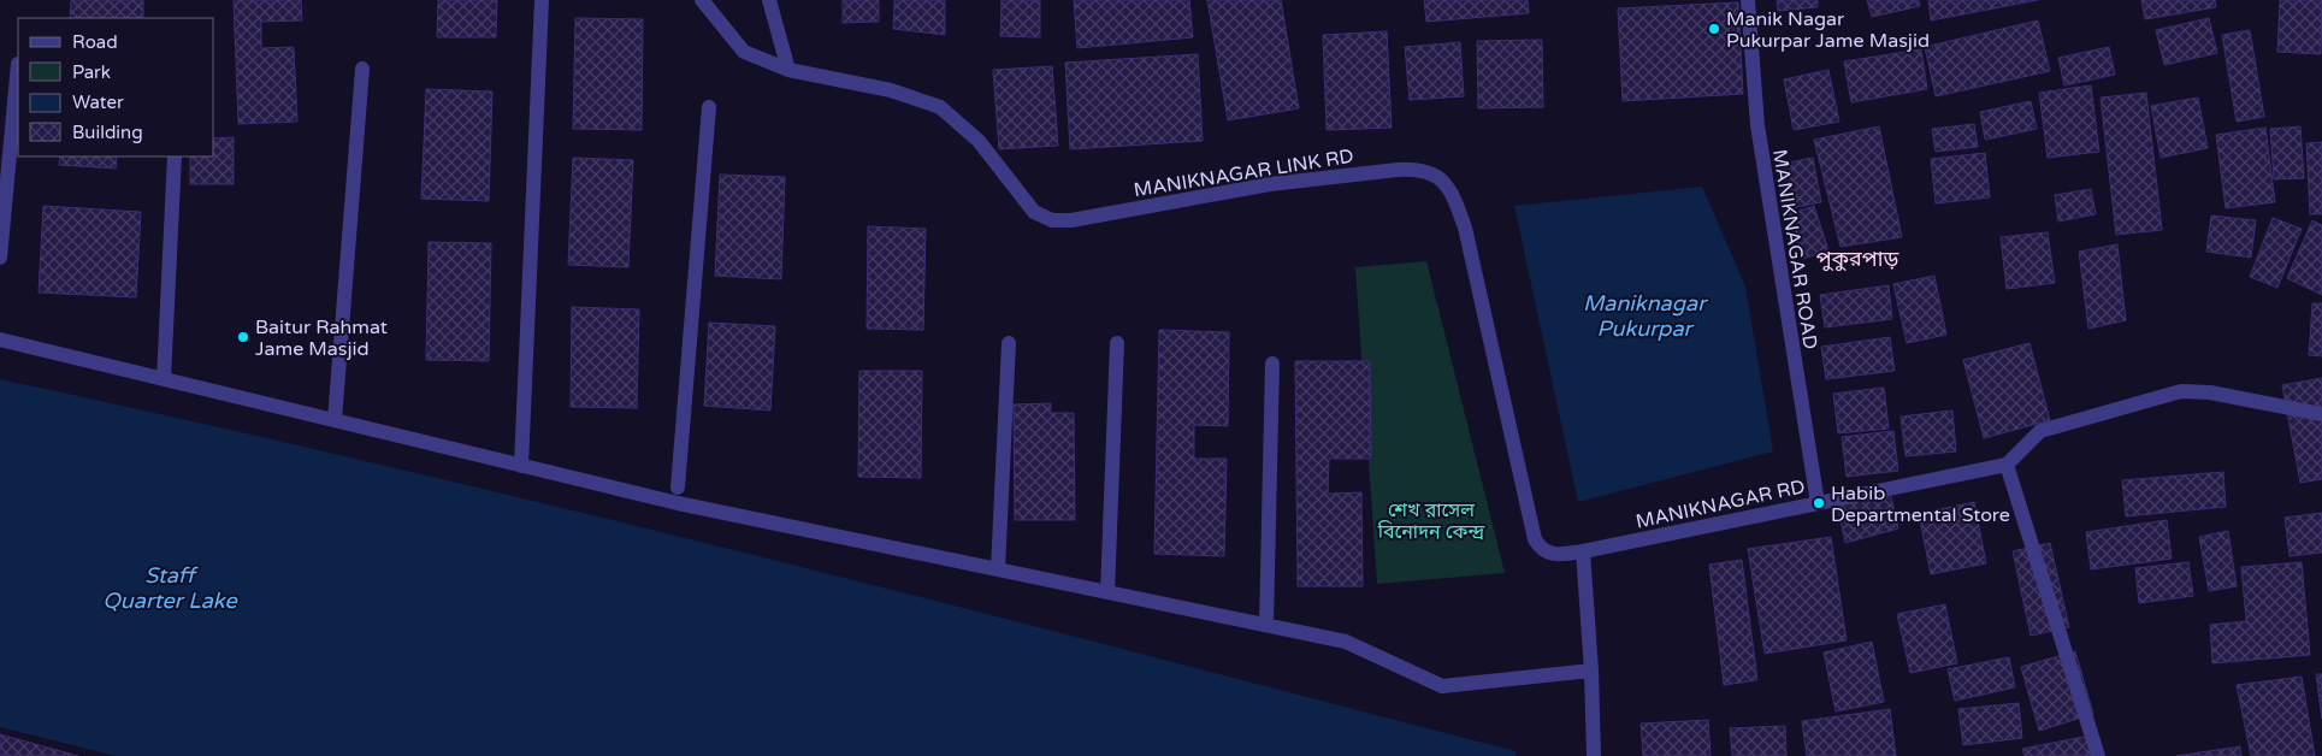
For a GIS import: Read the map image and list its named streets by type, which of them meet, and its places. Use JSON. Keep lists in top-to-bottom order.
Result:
{
  "streets": {
    "street": ["MANIKNAGAR LINK RD", "MANIKNAGAR ROAD", "MANIKNAGAR RD"]
  },
  "crossings": [
    ["MANIKNAGAR LINK RD", "MANIKNAGAR RD"],
    ["MANIKNAGAR ROAD", "MANIKNAGAR RD"]
  ],
  "districts": ["পুকুরপাড়"],
  "water": ["Maniknagar Pukurpar", "Staff Quarter Lake"],
  "parks": ["শেখ রাসেল বিনোদন কেন্দ্র"],
  "places": ["Manik Nagar Pukurpar Jame Masjid", "Baitur Rahmat Jame Masjid", "Habib Departmental Store"],
  "legend": [
    "Road",
    "Park",
    "Water",
    "Building"
  ]
}
